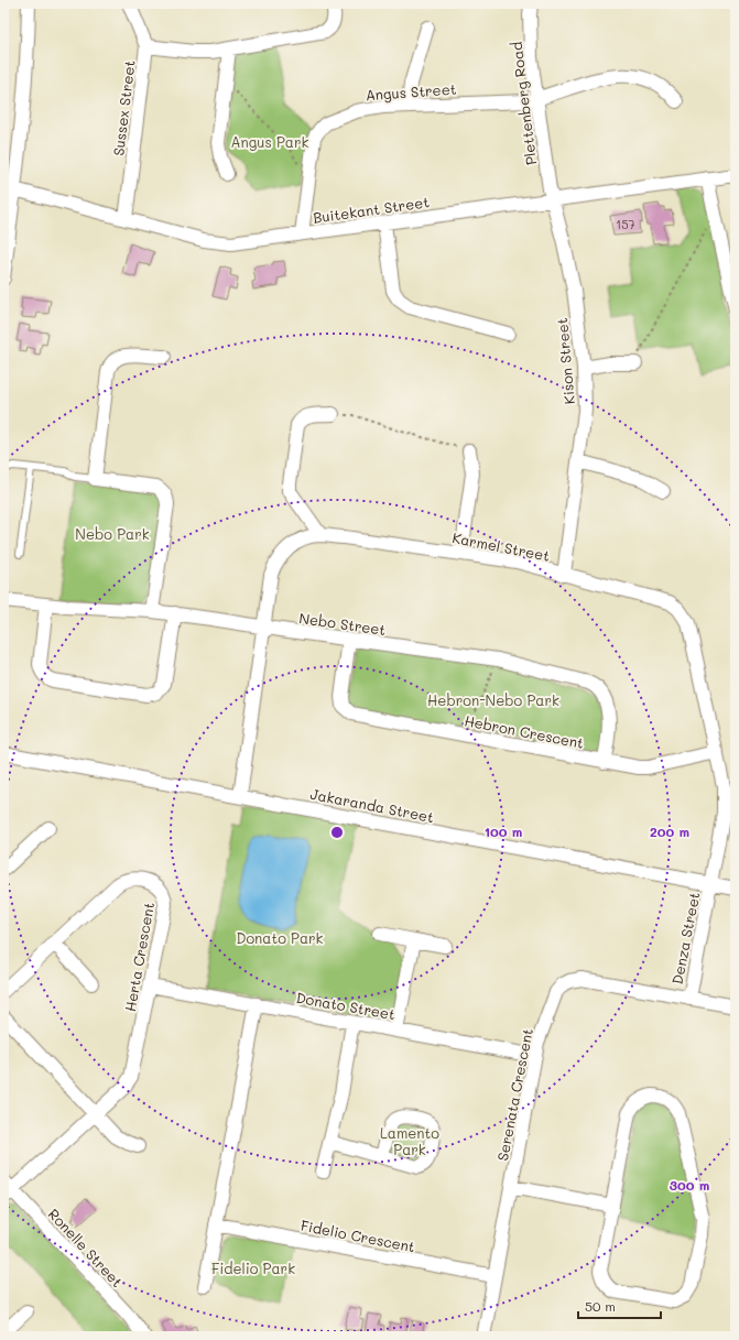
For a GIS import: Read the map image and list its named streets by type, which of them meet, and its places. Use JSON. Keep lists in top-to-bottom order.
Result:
{
  "streets": {
    "street": [
      "Angus Street",
      "Plettenberg Road",
      "Sussex Street",
      "Buitekant Street",
      "Kison Street",
      "Karmel Street",
      "Nebo Street",
      "Hebron Crescent",
      "Jakaranda Street",
      "Denza Street",
      "Herta Crescent",
      "Donato Street",
      "Serenata Crescent",
      "Fidelio Crescent",
      "Ronelle Street"
    ]
  },
  "crossings": [
    ["Angus Street", "Plettenberg Road"],
    ["Angus Street", "Buitekant Street"],
    ["Plettenberg Road", "Buitekant Street"],
    ["Plettenberg Road", "Kison Street"],
    ["Sussex Street", "Buitekant Street"],
    ["Buitekant Street", "Kison Street"],
    ["Kison Street", "Karmel Street"],
    ["Karmel Street", "Nebo Street"],
    ["Karmel Street", "Hebron Crescent"],
    ["Karmel Street", "Jakaranda Street"],
    ["Karmel Street", "Denza Street"],
    ["Nebo Street", "Hebron Crescent"],
    ["Jakaranda Street", "Denza Street"],
    ["Denza Street", "Serenata Crescent"],
    ["Herta Crescent", "Donato Street"],
    ["Herta Crescent", "Ronelle Street"],
    ["Donato Street", "Serenata Crescent"],
    ["Serenata Crescent", "Fidelio Crescent"]
  ],
  "parks": [
    "Angus Park",
    "Nebo Park",
    "Hebron-Nebo Park",
    "Donato Park",
    "Lamento Park",
    "Fidelio Park"
  ],
  "house_numbers": ["157"],
  "scale_bar": "50 m",
  "rings": ["100 m", "200 m", "300 m"]
}
